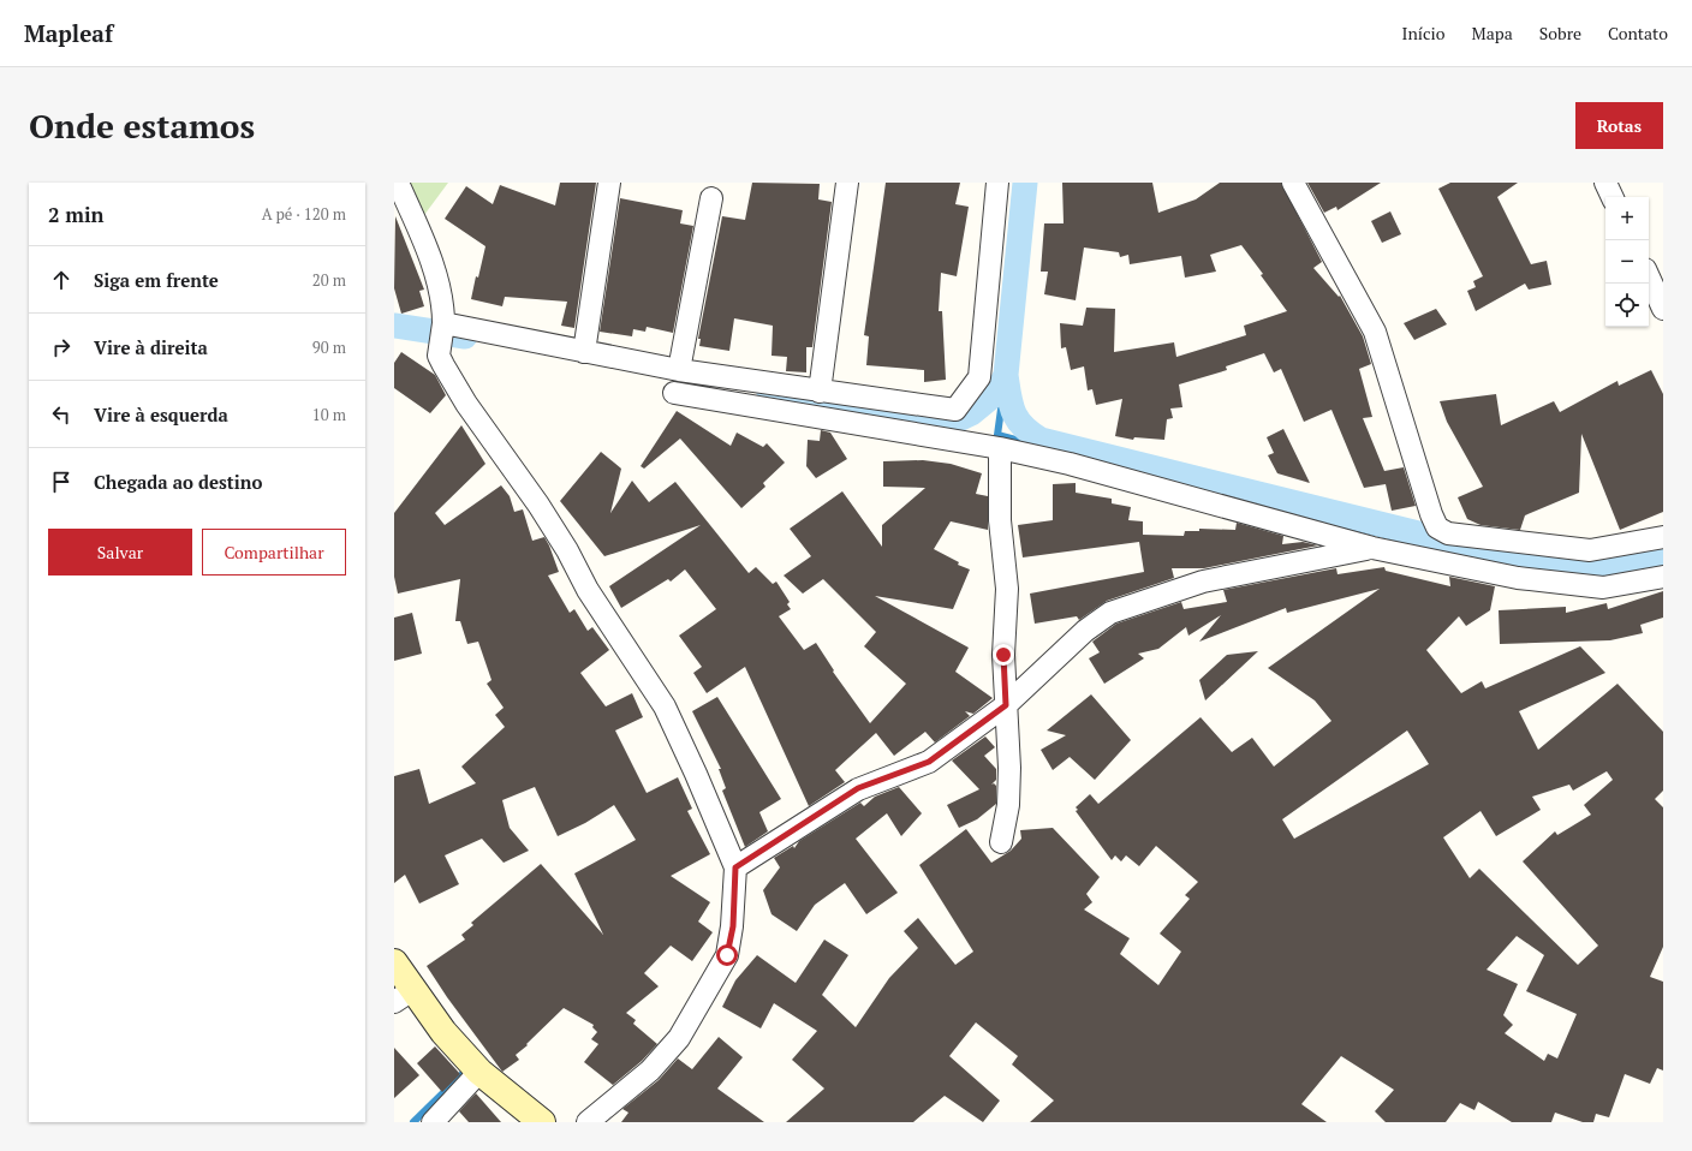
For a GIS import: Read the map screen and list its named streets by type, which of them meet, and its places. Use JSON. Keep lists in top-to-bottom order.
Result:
{
  "page": {
    "header": "Mapleaf",
    "nav": [
      "Início",
      "Mapa",
      "Sobre",
      "Contato"
    ],
    "buttons": [
      "Rotas",
      ["Salvar", "Compartilhar"]
    ],
    "title": "Onde estamos",
    "heading": ["2 min", "A pé · 120 m"],
    "map_buttons": ["+", "−"],
    "list": [
      ["Siga em frente", "20 m"],
      ["Vire à direita", "90 m"],
      ["Vire à esquerda", "10 m"],
      "Chegada ao destino"
    ]
  }
}
